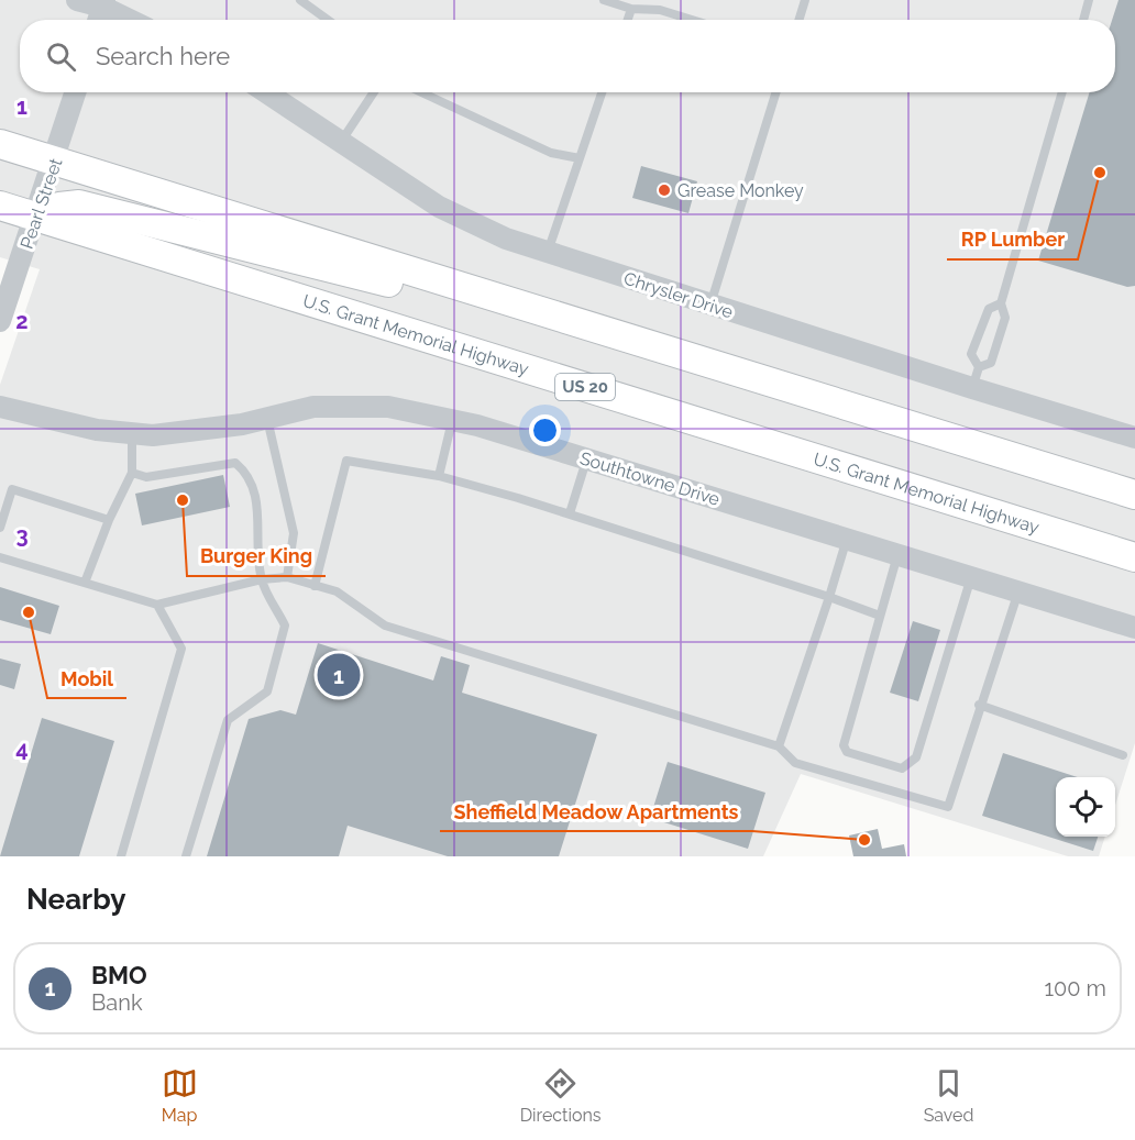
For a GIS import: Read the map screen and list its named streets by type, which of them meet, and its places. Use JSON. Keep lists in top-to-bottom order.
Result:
{
  "streets": {
    "main road": ["U.S. Grant Memorial Highway", "US 20"],
    "street": ["Pearl Street", "Chrysler Drive", "Southtowne Drive"]
  },
  "crossings": [
    ["Pearl Street", "U.S. Grant Memorial Highway"]
  ],
  "places": [
    "RP Lumber",
    "Grease Monkey",
    "Burger King",
    "Mobil",
    "Sheffield Meadow Apartments"
  ],
  "page": {
    "search": "Search here",
    "pins": "1",
    "heading": "Nearby",
    "list": [
      {
        "mark": "1",
        "name": "BMO",
        "note": "Bank",
        "value": "100 m"
      }
    ],
    "nav": ["Map", "Directions", "Saved"]
  },
  "grid": {
    "rows": [
      "1",
      "2",
      "3",
      "4"
    ]
  }
}
